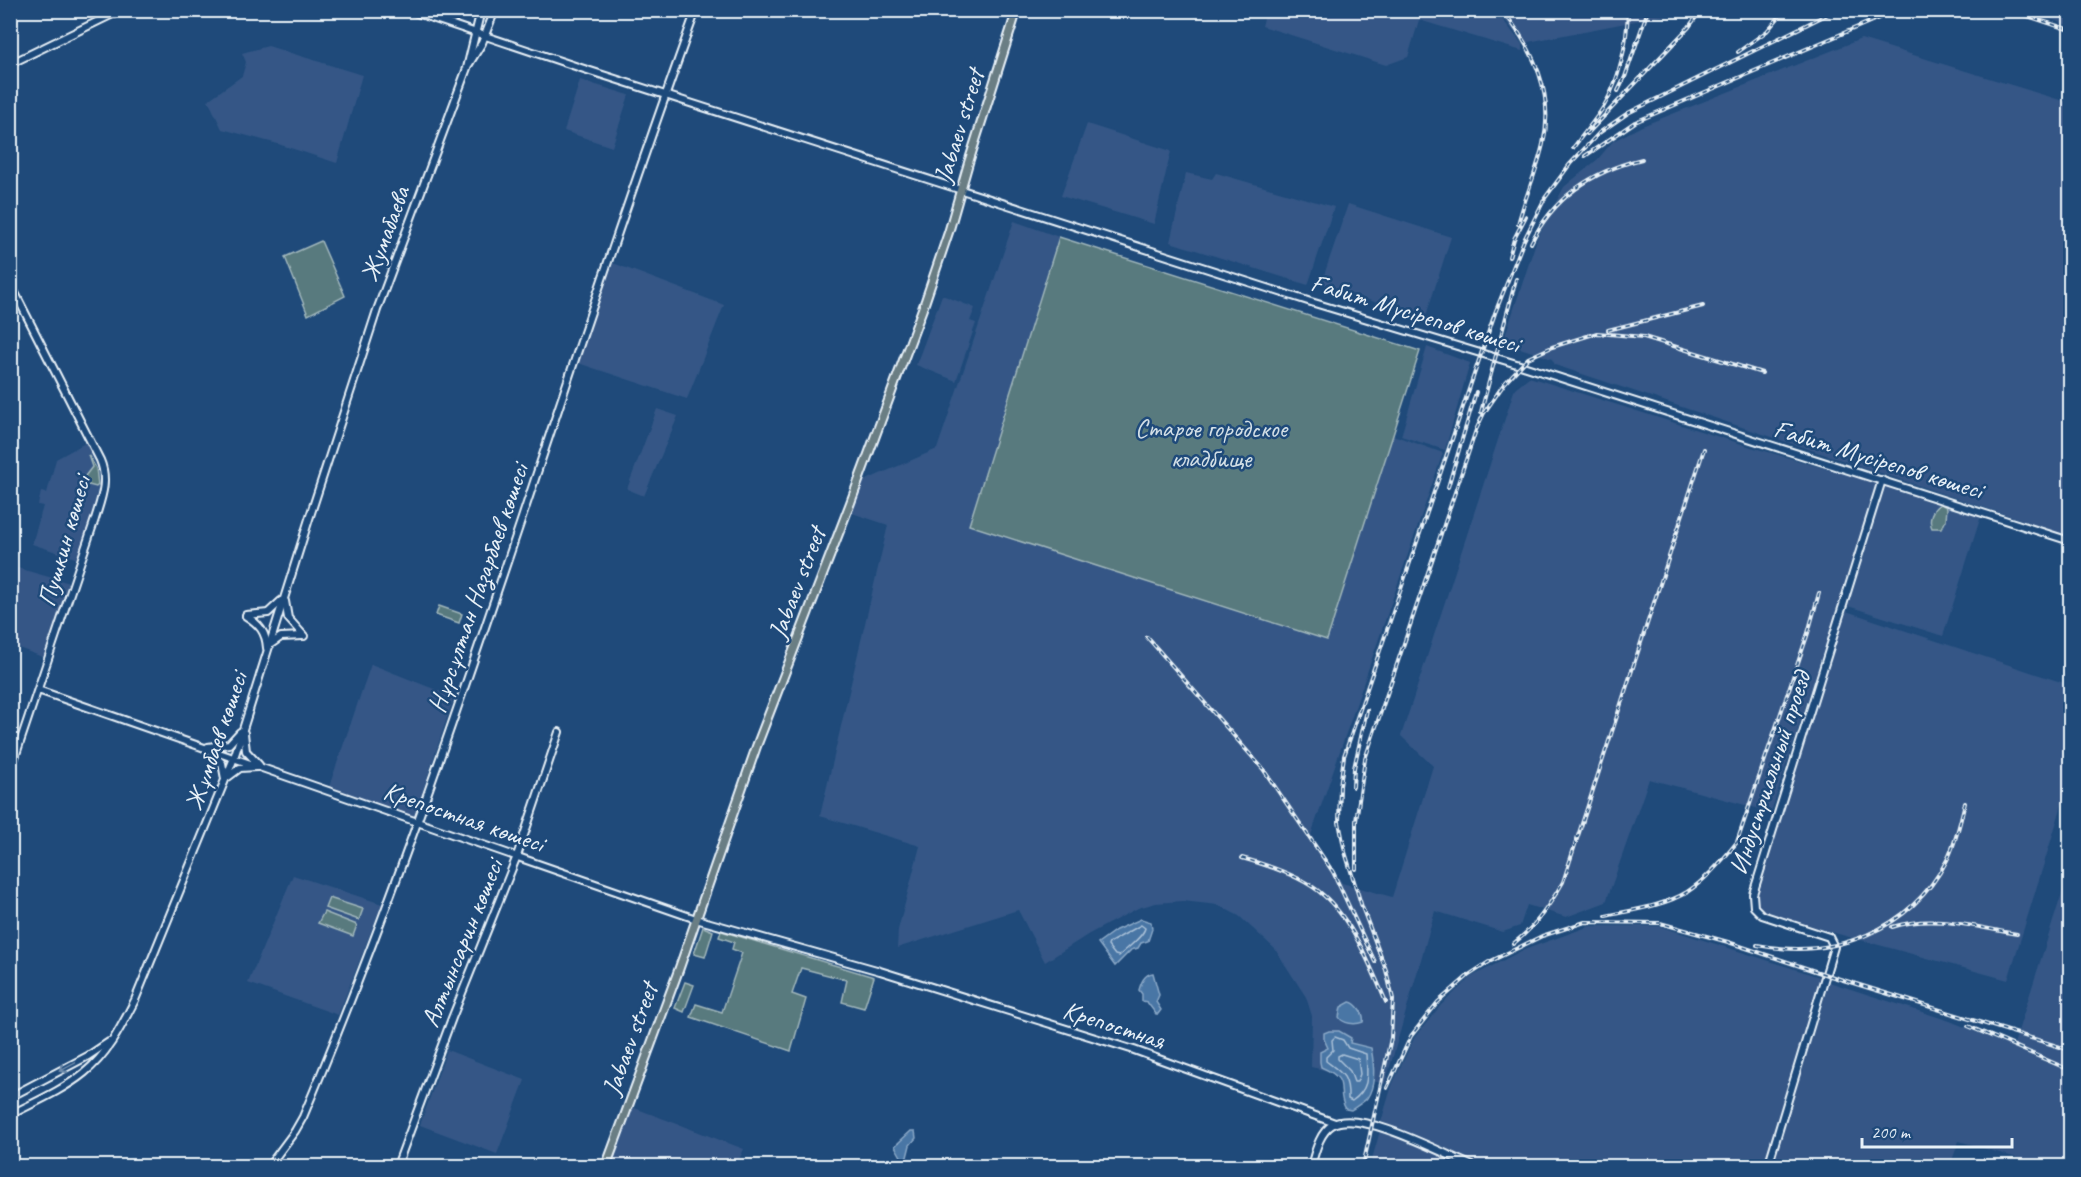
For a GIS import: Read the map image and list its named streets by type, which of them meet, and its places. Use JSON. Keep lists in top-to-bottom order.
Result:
{
  "streets": {
    "main road": [
      "Jabaev street",
      "Жумабаева",
      "Ғабит Мүсірепов көшесі",
      "Пушкин көшесі",
      "Нұрсұлтан Назарбаев көшесі",
      "Жұмбаев көшесі",
      "Индустриальный проезд",
      "Крепостная көшесі",
      "Алтынсарин көшесі",
      "Крепостная"
    ]
  },
  "crossings": [
    ["Jabaev street", "Ғабит Мүсірепов көшесі"],
    ["Jabaev street", "Крепостная көшесі"],
    ["Жумабаева", "Жұмбаев көшесі"],
    ["Ғабит Мүсірепов көшесі", "Нұрсұлтан Назарбаев көшесі"],
    ["Ғабит Мүсірепов көшесі", "Индустриальный проезд"],
    ["Пушкин көшесі", "Крепостная көшесі"],
    ["Нұрсұлтан Назарбаев көшесі", "Крепостная көшесі"],
    ["Жұмбаев көшесі", "Крепостная көшесі"],
    ["Крепостная көшесі", "Алтынсарин көшесі"],
    ["Крепостная көшесі", "Крепостная"]
  ],
  "parks": ["Старое городское кладбище"],
  "scale_bar": "200 m"
}
